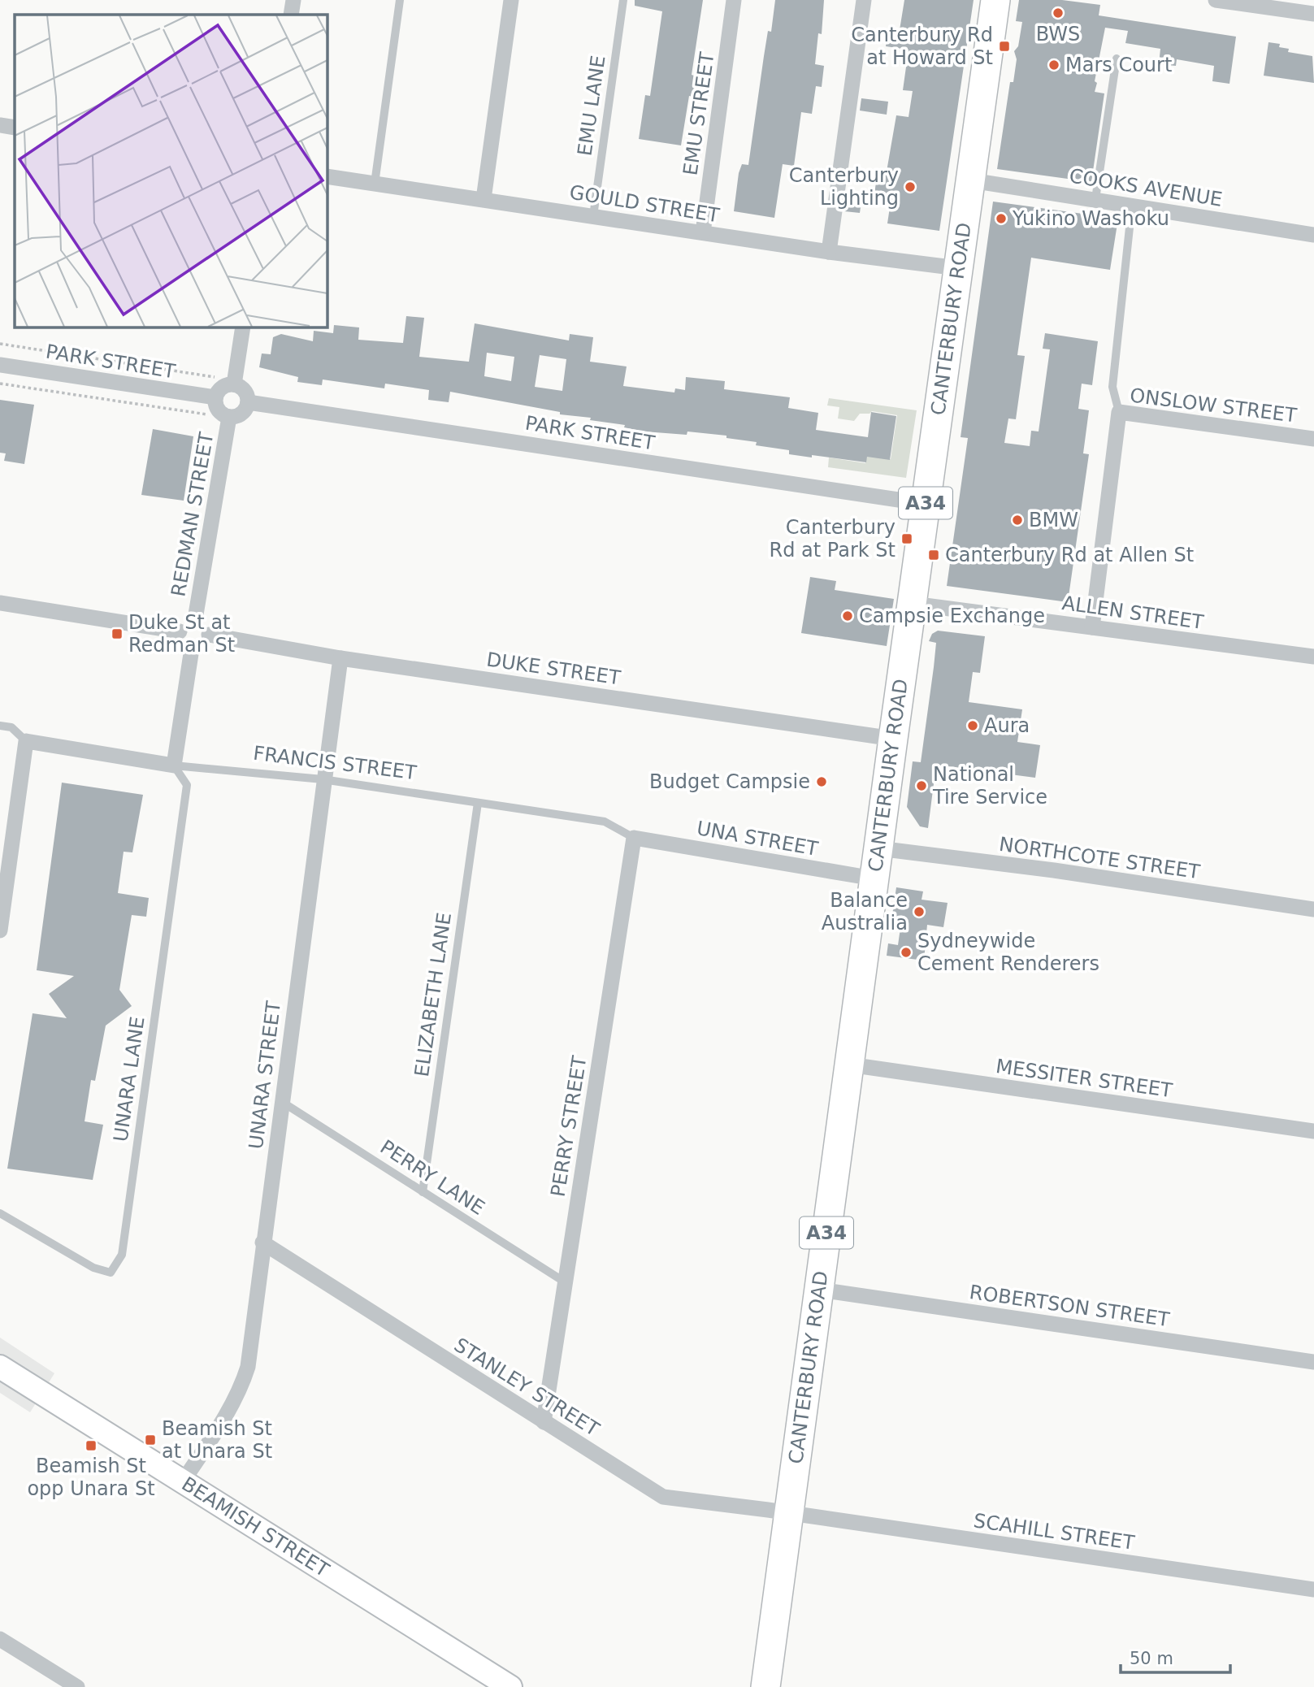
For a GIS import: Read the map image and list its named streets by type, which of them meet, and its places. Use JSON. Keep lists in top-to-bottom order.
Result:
{
  "streets": {
    "highway": ["CANTERBURY ROAD", "A34"],
    "main road": ["BEAMISH STREET"],
    "street": [
      "EMU STREET",
      "COOKS AVENUE",
      "GOULD STREET",
      "PARK STREET",
      "ONSLOW STREET",
      "REDMAN STREET",
      "ALLEN STREET",
      "DUKE STREET",
      "FRANCIS STREET",
      "UNA STREET",
      "NORTHCOTE STREET",
      "UNARA STREET",
      "MESSITER STREET",
      "PERRY STREET",
      "ROBERTSON STREET",
      "STANLEY STREET",
      "SCAHILL STREET"
    ],
    "lane": [
      "EMU LANE",
      "ELIZABETH LANE",
      "UNARA LANE",
      "PERRY LANE"
    ]
  },
  "crossings": [
    ["EMU LANE", "GOULD STREET"],
    ["EMU STREET", "GOULD STREET"],
    ["COOKS AVENUE", "CANTERBURY ROAD"],
    ["GOULD STREET", "CANTERBURY ROAD"],
    ["CANTERBURY ROAD", "PARK STREET"],
    ["CANTERBURY ROAD", "ALLEN STREET"],
    ["CANTERBURY ROAD", "DUKE STREET"],
    ["CANTERBURY ROAD", "UNA STREET"],
    ["CANTERBURY ROAD", "NORTHCOTE STREET"],
    ["CANTERBURY ROAD", "MESSITER STREET"],
    ["CANTERBURY ROAD", "ROBERTSON STREET"],
    ["CANTERBURY ROAD", "STANLEY STREET"],
    ["CANTERBURY ROAD", "SCAHILL STREET"],
    ["PARK STREET", "REDMAN STREET"],
    ["ONSLOW STREET", "ALLEN STREET"],
    ["REDMAN STREET", "DUKE STREET"],
    ["DUKE STREET", "UNARA STREET"],
    ["FRANCIS STREET", "UNA STREET"],
    ["FRANCIS STREET", "ELIZABETH LANE"],
    ["FRANCIS STREET", "UNARA STREET"],
    ["FRANCIS STREET", "UNARA LANE"],
    ["FRANCIS STREET", "PERRY STREET"],
    ["UNA STREET", "PERRY STREET"],
    ["ELIZABETH LANE", "PERRY LANE"],
    ["UNARA STREET", "PERRY LANE"],
    ["UNARA STREET", "STANLEY STREET"],
    ["UNARA STREET", "BEAMISH STREET"],
    ["PERRY STREET", "PERRY LANE"],
    ["PERRY STREET", "STANLEY STREET"],
    ["STANLEY STREET", "SCAHILL STREET"]
  ],
  "places": {
    "other": [
      "BWS",
      "Mars Court",
      "Canterbury Lighting",
      "Yukino Washoku",
      "BMW",
      "Campsie Exchange",
      "Aura",
      "Budget Campsie",
      "National Tire Service",
      "Balance Australia",
      "Sydneywide Cement Renderers"
    ],
    "transit": [
      "Canterbury Rd at Howard St",
      "Canterbury Rd at Park St",
      "Canterbury Rd at Allen St",
      "Duke St at Redman St",
      "Beamish St at Unara St",
      "Beamish St opp Unara St"
    ]
  },
  "scale_bar": "50 m"
}
